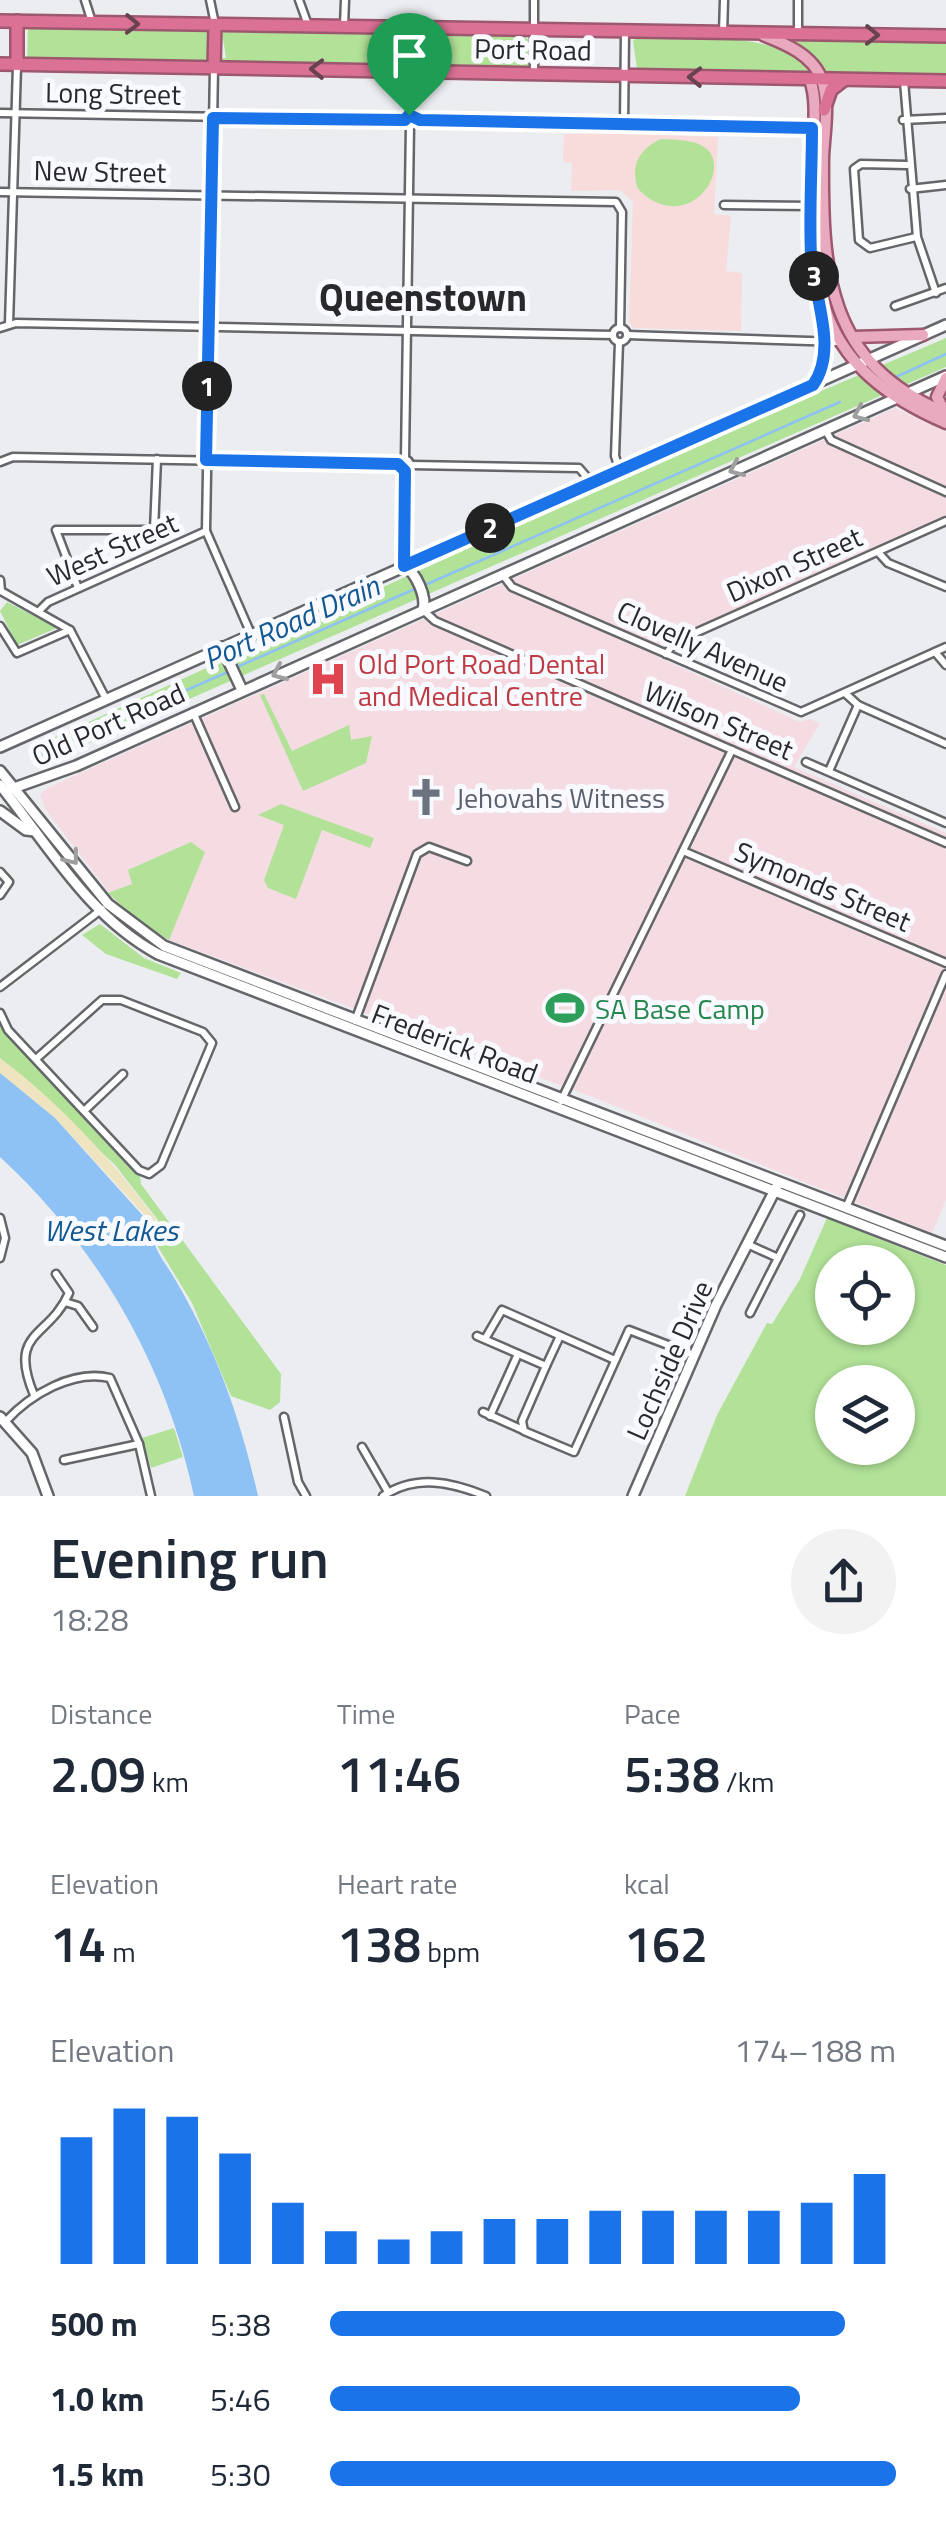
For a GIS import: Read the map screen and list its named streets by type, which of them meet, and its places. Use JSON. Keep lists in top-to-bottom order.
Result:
{
  "streets": {
    "highway": ["Port Road"],
    "main road": ["Old Port Road", "Frederick Road", "Lochside Drive"],
    "street": [
      "Long Street",
      "New Street",
      "West Street",
      "Dixon Street",
      "Clovelly Avenue",
      "Wilson Street",
      "Symonds Street"
    ]
  },
  "crossings": [
    ["Dixon Street", "Clovelly Avenue"],
    ["Clovelly Avenue", "Old Port Road"],
    ["Wilson Street", "Old Port Road"],
    ["Old Port Road", "Frederick Road"],
    ["Frederick Road", "Lochside Drive"]
  ],
  "districts": ["Queenstown"],
  "water": ["Port Road Drain", "West Lakes"],
  "places": {
    "hospital": ["Old Port Road Dental and Medical Centre"],
    "church": ["Jehovahs Witness"],
    "sports": ["SA Base Camp"]
  },
  "page": {
    "pins": ["3", "1", "2"],
    "heading": ["Evening run", "18:28"],
    "stats": [
      ["Distance", "2.09 km"],
      ["Time", "11:46"],
      ["Pace", "5:38 /km"],
      ["Elevation", "14 m"],
      ["Heart rate", "138 bpm"],
      ["kcal", "162"]
    ],
    "chart": ["Elevation", "174–188 m"],
    "list": [
      {
        "name": "500 m",
        "note": "5:38"
      },
      {
        "name": "1.0 km",
        "note": "5:46"
      },
      {
        "name": "1.5 km",
        "note": "5:30"
      }
    ]
  }
}
